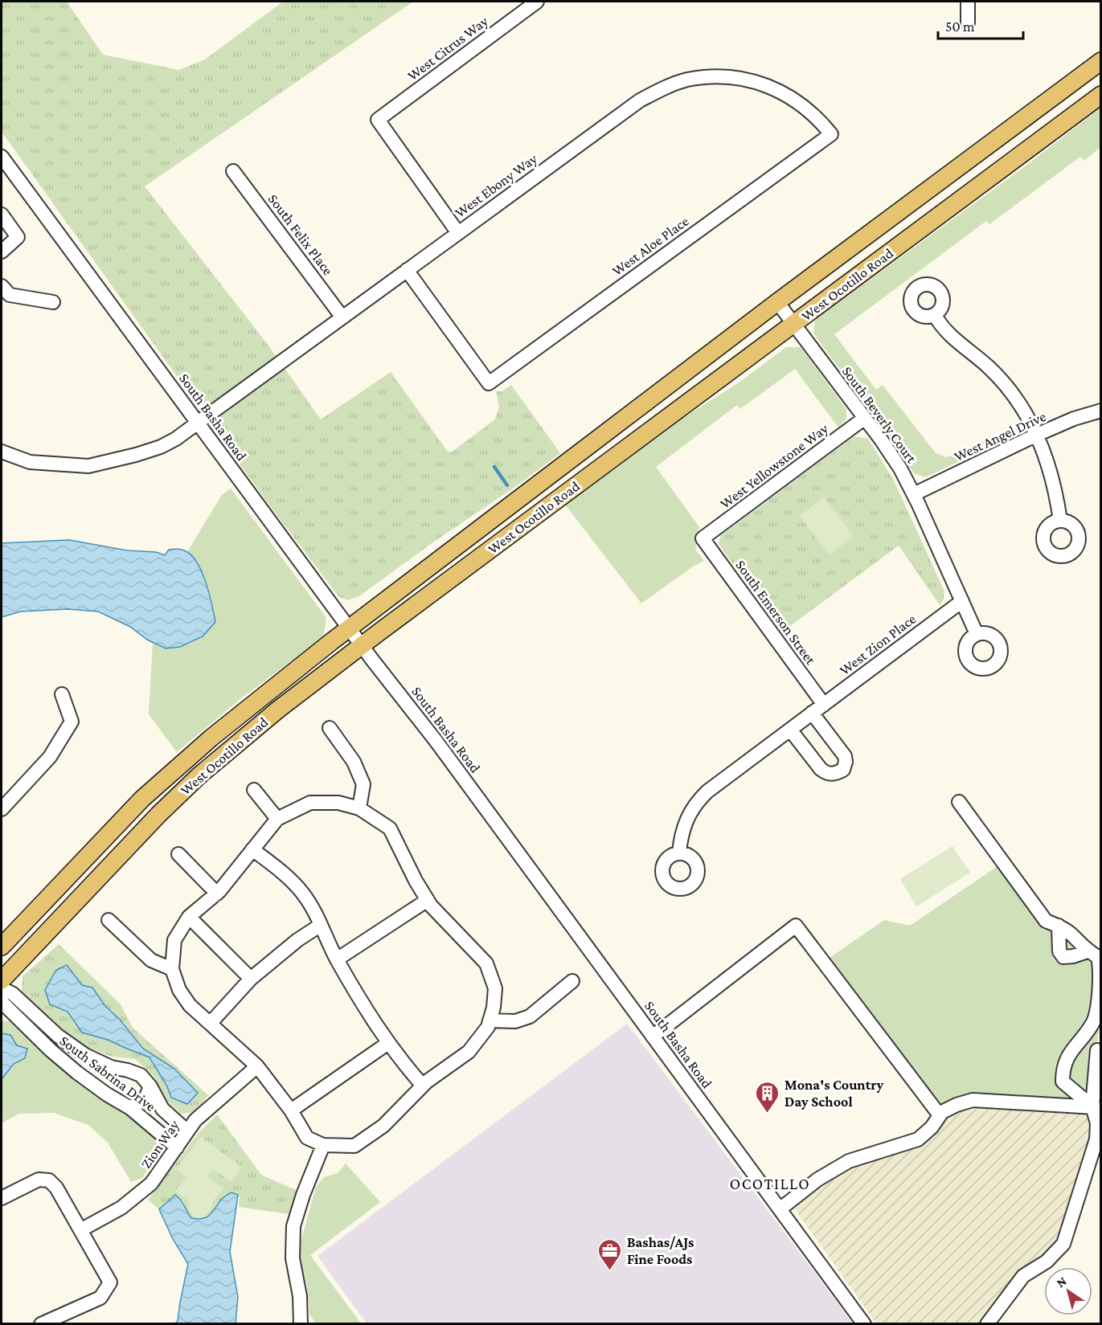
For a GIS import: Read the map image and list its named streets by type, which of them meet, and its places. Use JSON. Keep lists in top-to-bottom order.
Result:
{
  "streets": {
    "main road": ["West Ocotillo Road"],
    "street": [
      "West Citrus Way",
      "West Ebony Way",
      "South Felix Place",
      "West Aloe Place",
      "South Beverly Court",
      "South Basha Road",
      "West Angel Drive",
      "West Yellowstone Way",
      "South Emerson Street",
      "West Zion Place",
      "South Sabrina Drive",
      "Zion Way"
    ]
  },
  "crossings": [
    ["West Citrus Way", "West Ebony Way"],
    ["West Ebony Way", "South Felix Place"],
    ["West Ebony Way", "West Aloe Place"],
    ["West Ebony Way", "South Basha Road"],
    ["West Ocotillo Road", "South Beverly Court"],
    ["West Ocotillo Road", "South Basha Road"],
    ["South Beverly Court", "West Angel Drive"],
    ["South Beverly Court", "West Yellowstone Way"],
    ["South Beverly Court", "West Zion Place"],
    ["West Yellowstone Way", "South Emerson Street"],
    ["South Emerson Street", "West Zion Place"],
    ["South Sabrina Drive", "Zion Way"]
  ],
  "districts": ["OCOTILLO"],
  "places": {
    "building": ["Mona's Country Day School"],
    "office": ["Bashas/AJs Fine Foods"]
  },
  "scale_bar": "50 m",
  "north": "top left"
}
